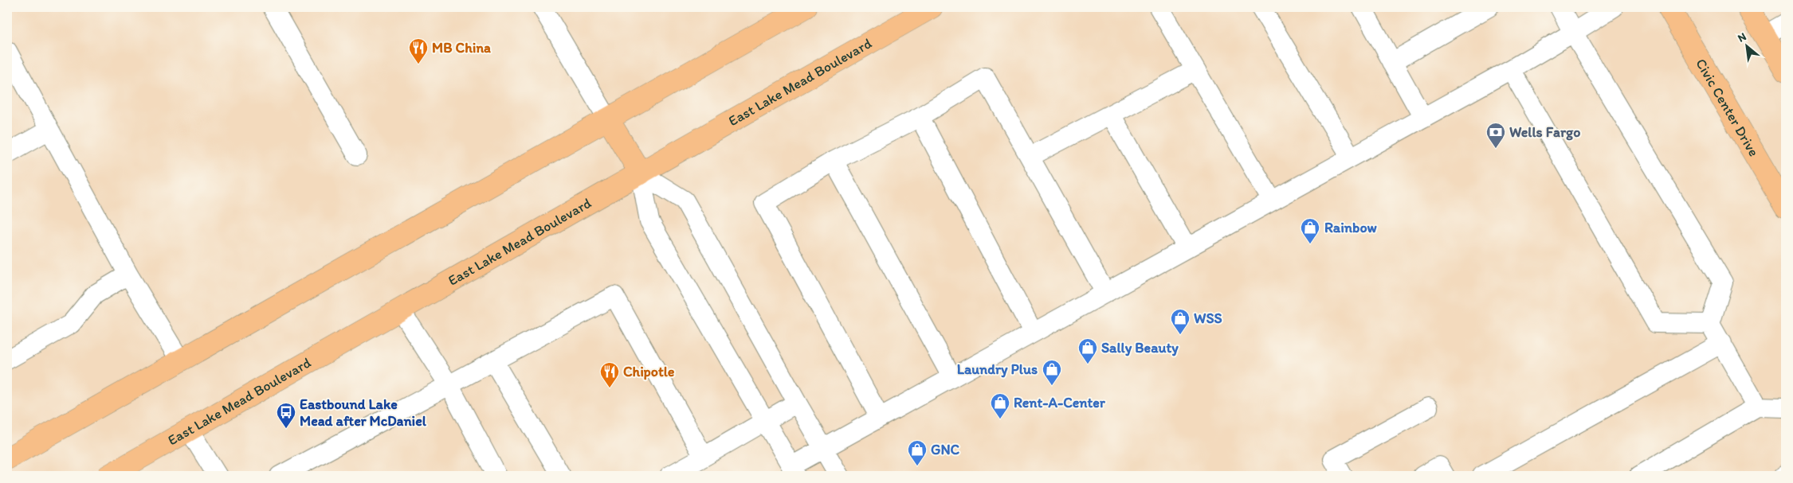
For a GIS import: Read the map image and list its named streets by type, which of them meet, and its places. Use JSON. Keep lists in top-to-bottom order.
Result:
{
  "streets": {
    "main road": ["East Lake Mead Boulevard", "Civic Center Drive"]
  },
  "places": {
    "restaurant": ["MB China", "Chipotle"],
    "bank": ["Wells Fargo"],
    "shop": [
      "Rainbow",
      "WSS",
      "Sally Beauty",
      "Laundry Plus",
      "Rent-A-Center",
      "GNC"
    ],
    "bus stop": ["Eastbound Lake Mead after McDaniel"]
  },
  "north": "top left"
}
